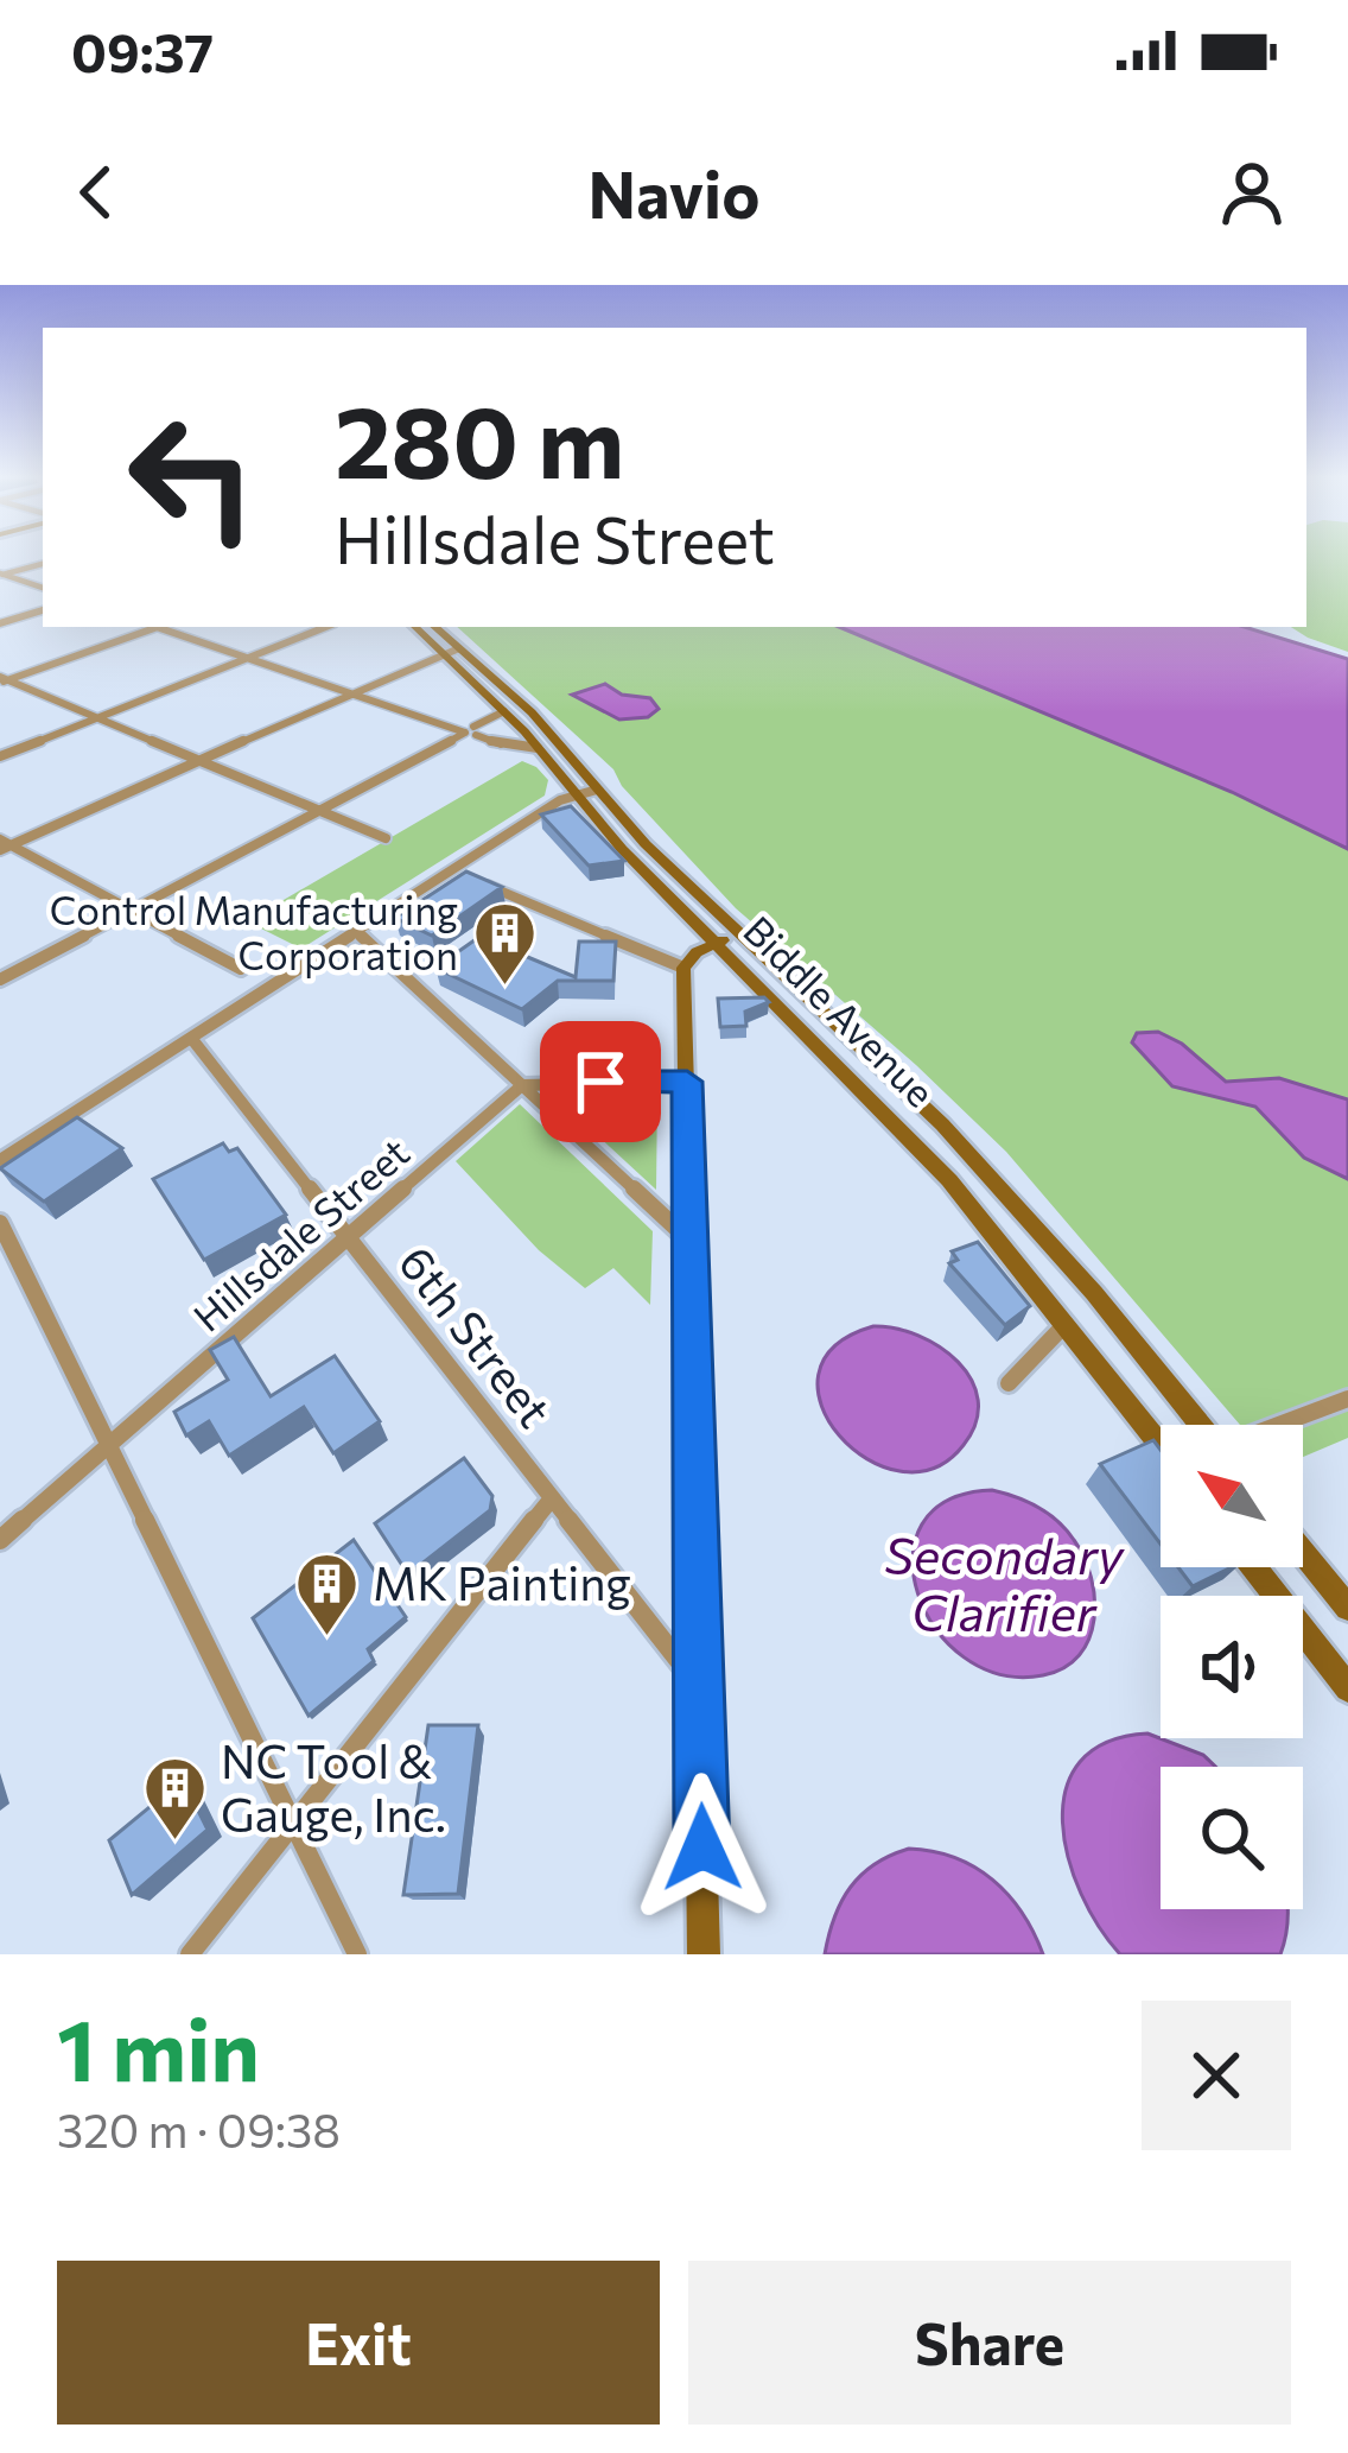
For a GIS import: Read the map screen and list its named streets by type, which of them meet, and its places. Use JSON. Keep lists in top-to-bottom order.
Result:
{
  "streets": {
    "main road": ["Biddle Avenue"],
    "street": ["Hillsdale Street", "6th Street"]
  },
  "crossings": [
    ["Hillsdale Street", "6th Street"]
  ],
  "water": ["Secondary Clarifier"],
  "places": {
    "building": ["Control Manufacturing Corporation", "MK Painting", "NC Tool & Gauge, Inc."]
  },
  "north": "top left",
  "page": {
    "status": "09:37",
    "header": "Navio",
    "turn": ["280 m", "Hillsdale Street"],
    "heading": ["1 min", "320 m · 09:38"],
    "buttons": ["Exit", "Share"]
  }
}
